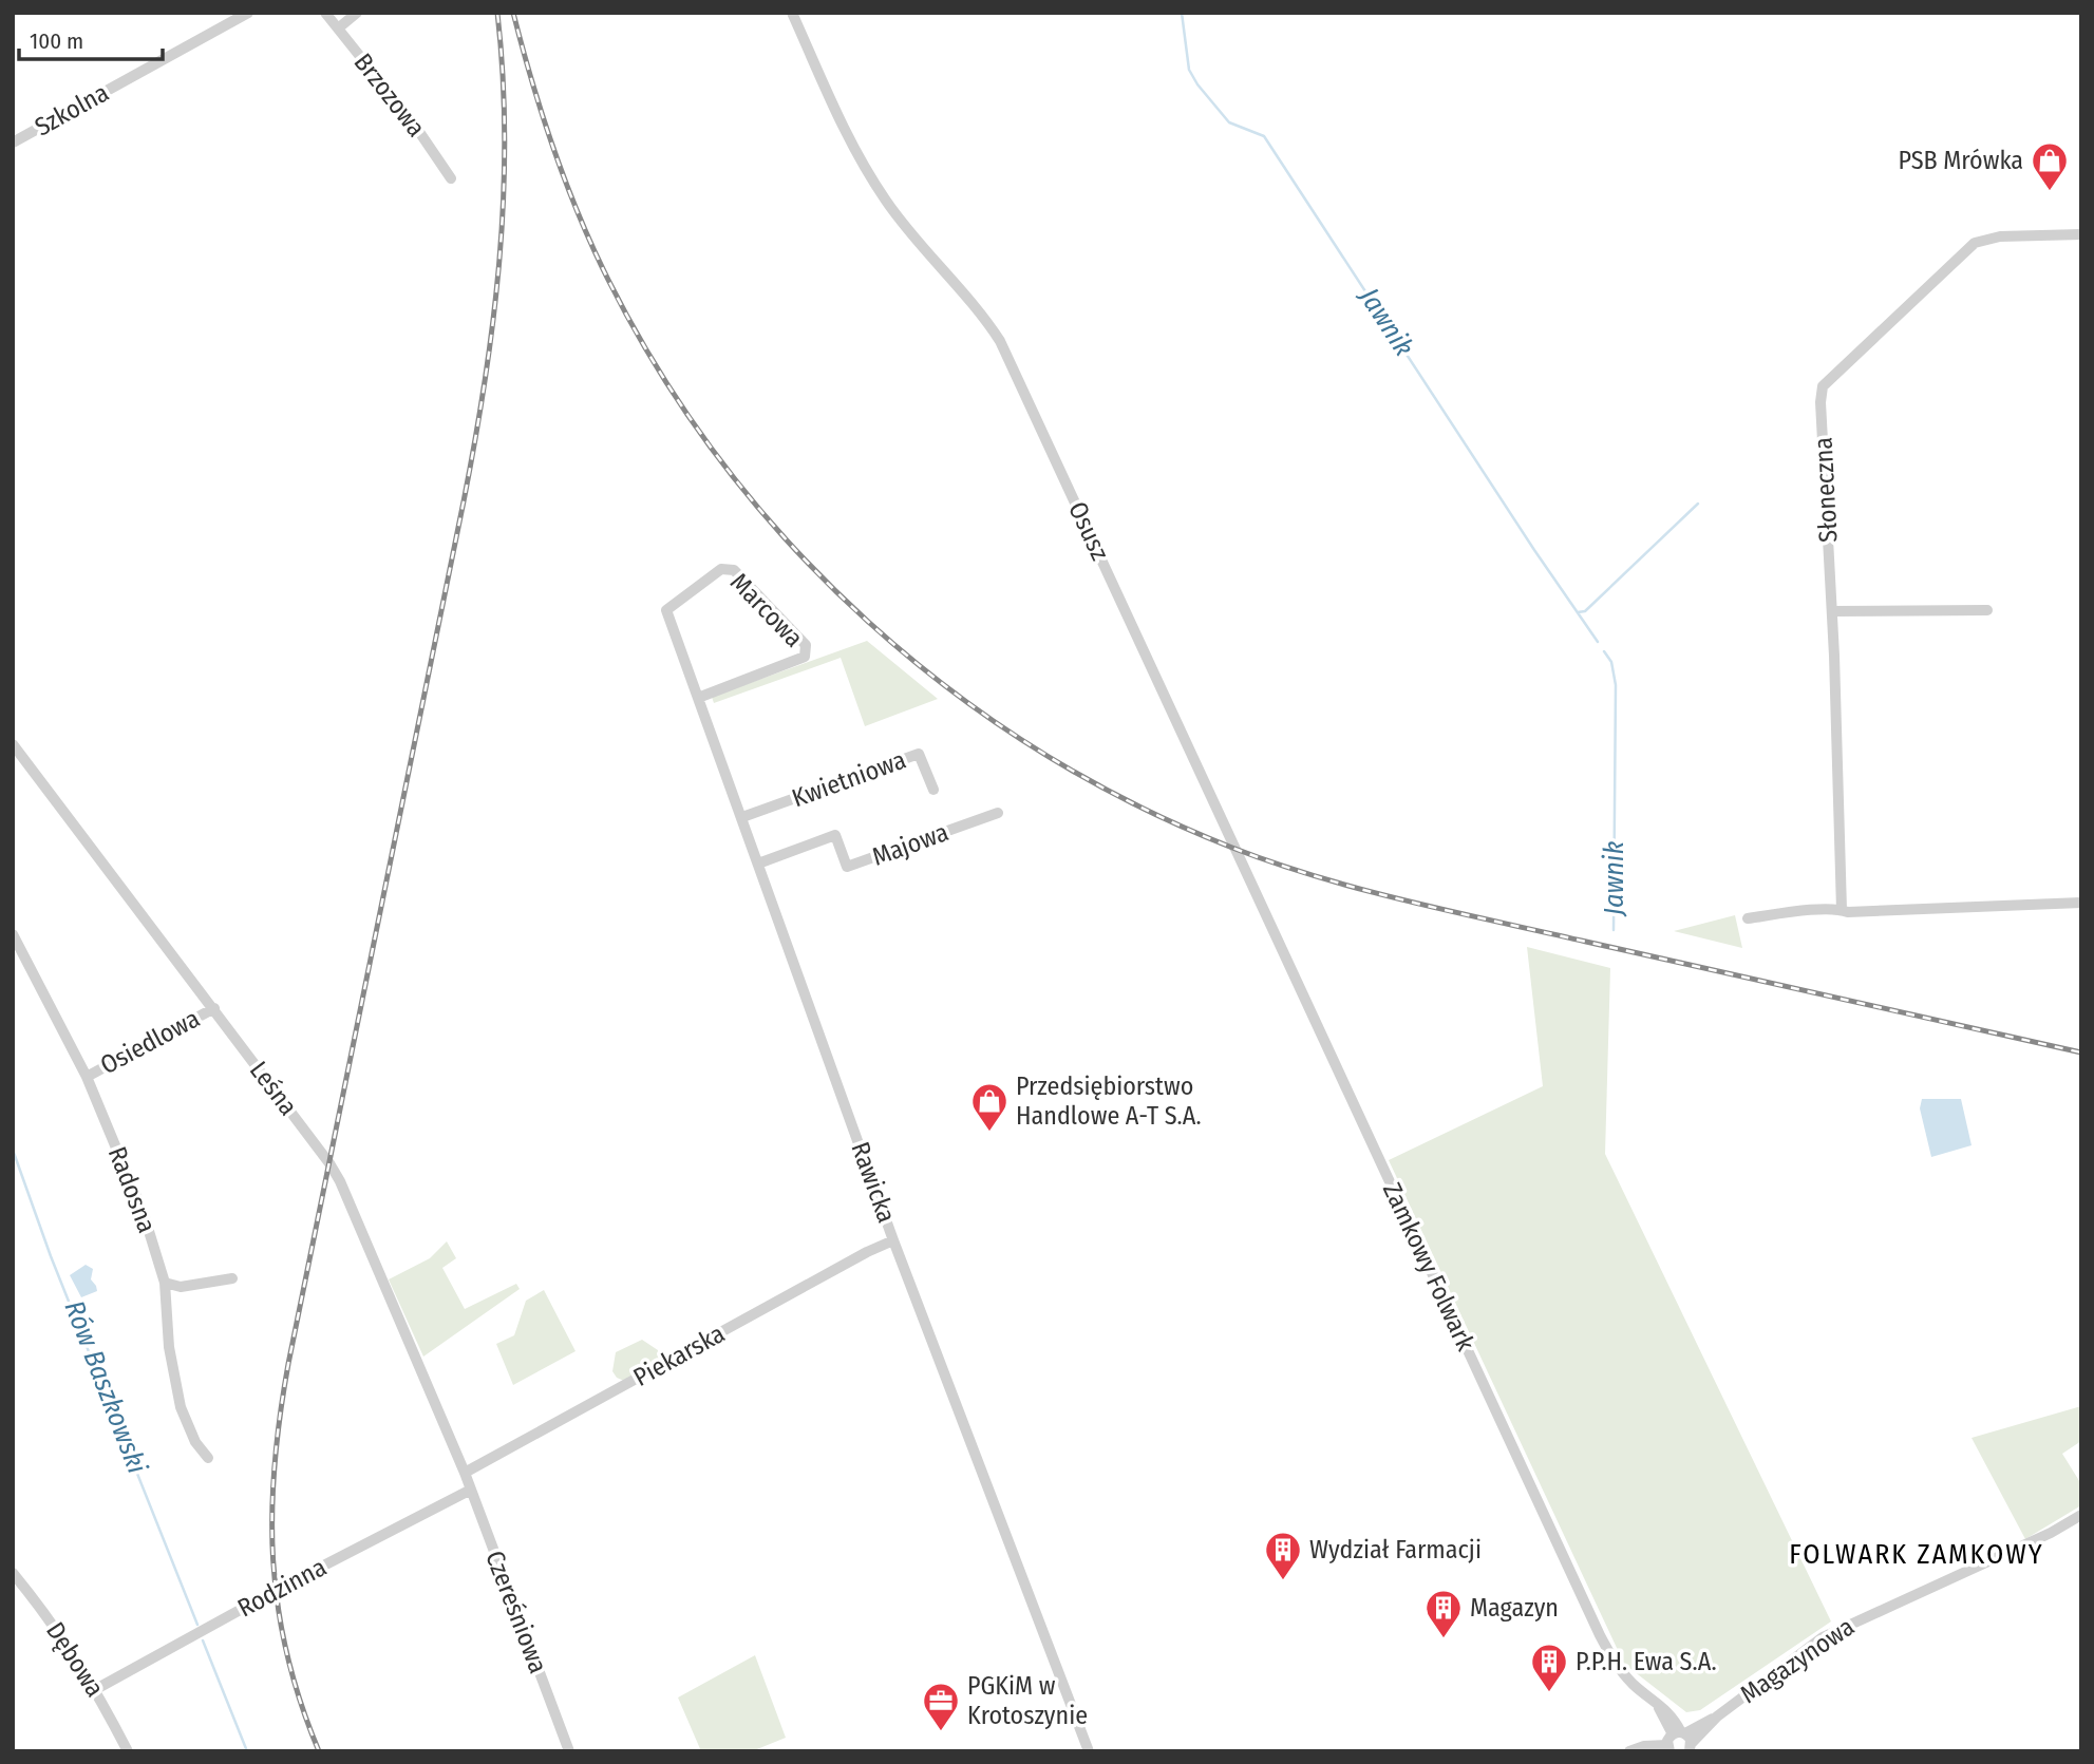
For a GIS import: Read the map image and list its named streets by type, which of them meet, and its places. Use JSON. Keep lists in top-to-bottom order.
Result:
{
  "streets": {
    "street": [
      "Brzozowa",
      "Szkolna",
      "Słoneczna",
      "Osusz",
      "Marcowa",
      "Kwietniowa",
      "Majowa",
      "Osiedlowa",
      "Leśna",
      "Rawicka",
      "Radosna",
      "Zamkowy Folwark",
      "Piekarska",
      "Rodzinna",
      "Czereśniowa",
      "Dębowa",
      "Magazynowa"
    ]
  },
  "crossings": [
    ["Osusz", "Zamkowy Folwark"],
    ["Marcowa", "Rawicka"],
    ["Kwietniowa", "Rawicka"],
    ["Majowa", "Rawicka"],
    ["Osiedlowa", "Leśna"],
    ["Osiedlowa", "Radosna"],
    ["Leśna", "Piekarska"],
    ["Leśna", "Czereśniowa"],
    ["Rawicka", "Piekarska"],
    ["Zamkowy Folwark", "Magazynowa"],
    ["Piekarska", "Czereśniowa"],
    ["Rodzinna", "Czereśniowa"],
    ["Rodzinna", "Dębowa"]
  ],
  "districts": ["FOLWARK ZAMKOWY"],
  "water": ["Jawnik", "Rów Baszkowski"],
  "places": {
    "shop": ["PSB Mrówka", "Przedsiębiorstwo Handlowe A-T S.A."],
    "building": ["Wydział Farmacji", "Magazyn", "P.P.H. Ewa S.A."],
    "office": ["PGKiM w Krotoszynie"]
  },
  "scale_bar": "100 m"
}
